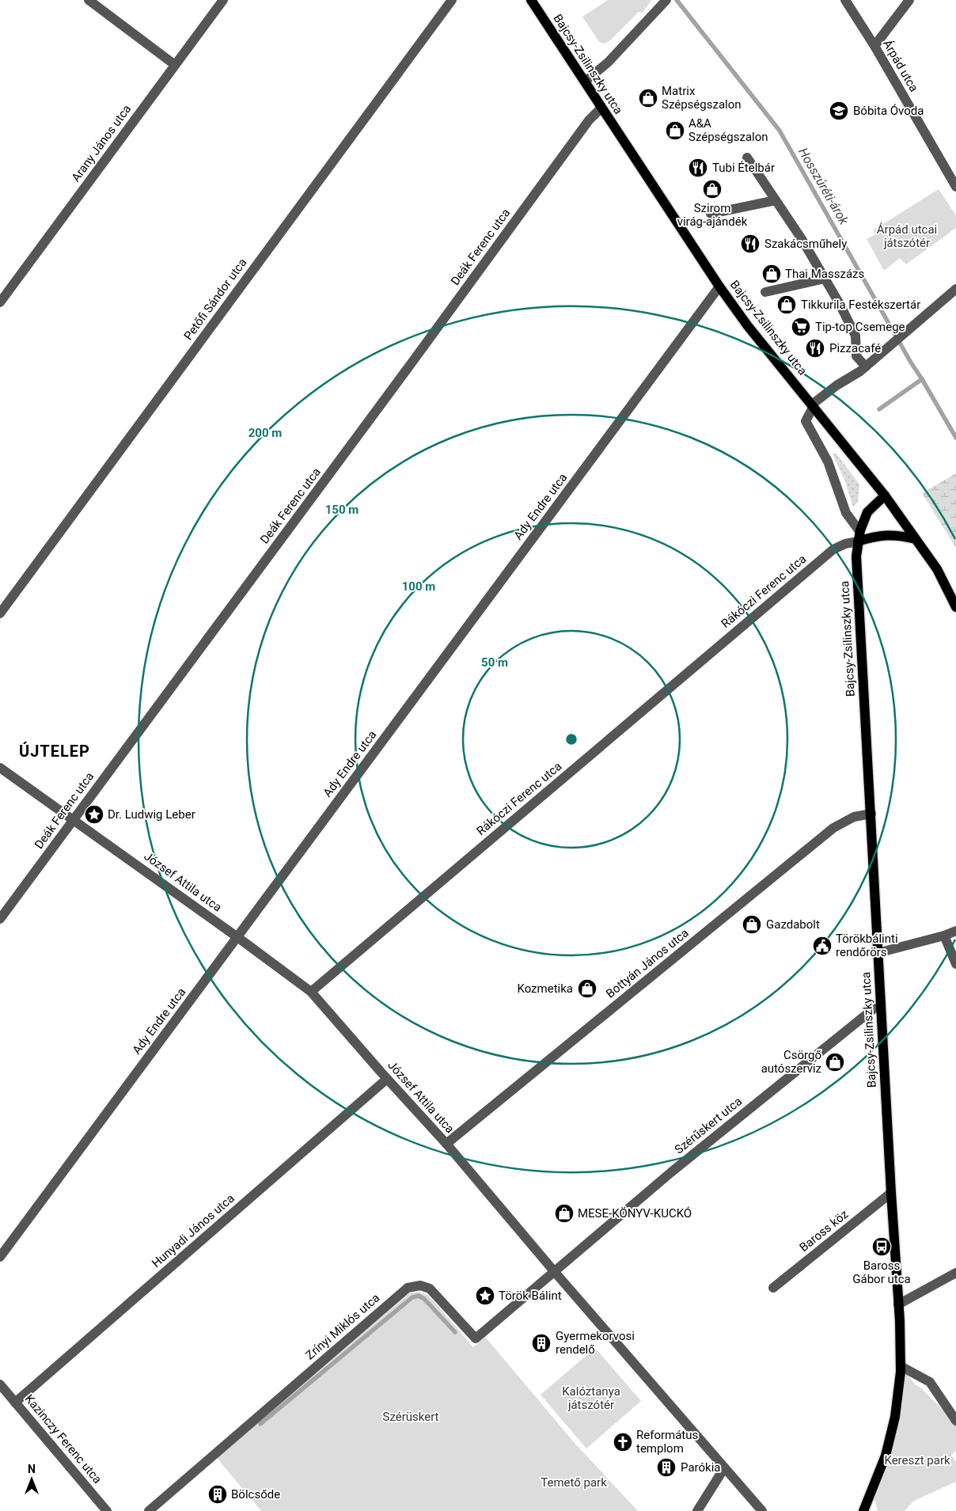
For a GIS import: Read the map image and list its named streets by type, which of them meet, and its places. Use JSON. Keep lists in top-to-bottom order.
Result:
{
  "streets": {
    "main road": ["Bajcsy-Zsilinszky utca"],
    "street": [
      "Árpád utca",
      "Arany János utca",
      "Deák Ferenc utca",
      "Petőfi Sándor utca",
      "Ady Endre utca",
      "Rákóczi Ferenc utca",
      "József Attila utca",
      "Bottyán János utca",
      "Szérűskert utca",
      "Hunyadi János utca",
      "Baross köz",
      "Zrínyi Miklós utca",
      "Kazinczy Ferenc utca"
    ]
  },
  "crossings": [
    ["Bajcsy-Zsilinszky utca", "Deák Ferenc utca"],
    ["Bajcsy-Zsilinszky utca", "Ady Endre utca"],
    ["Bajcsy-Zsilinszky utca", "Rákóczi Ferenc utca"],
    ["Bajcsy-Zsilinszky utca", "Bottyán János utca"],
    ["Bajcsy-Zsilinszky utca", "Szérűskert utca"],
    ["Bajcsy-Zsilinszky utca", "Baross köz"],
    ["Deák Ferenc utca", "József Attila utca"],
    ["Ady Endre utca", "József Attila utca"],
    ["Rákóczi Ferenc utca", "József Attila utca"],
    ["József Attila utca", "Bottyán János utca"],
    ["József Attila utca", "Szérűskert utca"],
    ["József Attila utca", "Hunyadi János utca"],
    ["József Attila utca", "Zrínyi Miklós utca"],
    ["Szérűskert utca", "Zrínyi Miklós utca"],
    ["Hunyadi János utca", "Kazinczy Ferenc utca"]
  ],
  "districts": ["ÚJTELEP"],
  "water": ["Hosszúréti-árok"],
  "parks": [
    "Árpád utcai játszótér",
    "Kalóztanya játszótér",
    "Szérüskert",
    "Kereszt park",
    "Temető park"
  ],
  "places": {
    "shop": [
      "Matrix Szépségszalon",
      "A&A Szépségszalon",
      "Szirom virág-ajándék",
      "Thai Masszázs",
      "Tikkurila Festékszertár",
      "Gazdabolt",
      "Kozmetika",
      "Csörgő autószerviz",
      "MESE-KÖNYV-KUCKÓ"
    ],
    "school or university": ["Bóbita Óvoda"],
    "restaurant": ["Tubi Ételbár", "Szakácsműhely", "Pizzacafé"],
    "supermarket": ["Tip-top Csemege"],
    "place": ["Dr. Ludwig Leber", "Török Bálint"],
    "public building": ["Törökbálinti rendőrörs"],
    "bus stop": ["Baross Gábor utca"],
    "building": ["Gyermekorvosi rendelő", "Parókia", "Bölcsőde"],
    "church": ["Református templom"]
  },
  "north": "top",
  "rings": [
    "200 m",
    "150 m",
    "100 m",
    "50 m"
  ]
}
